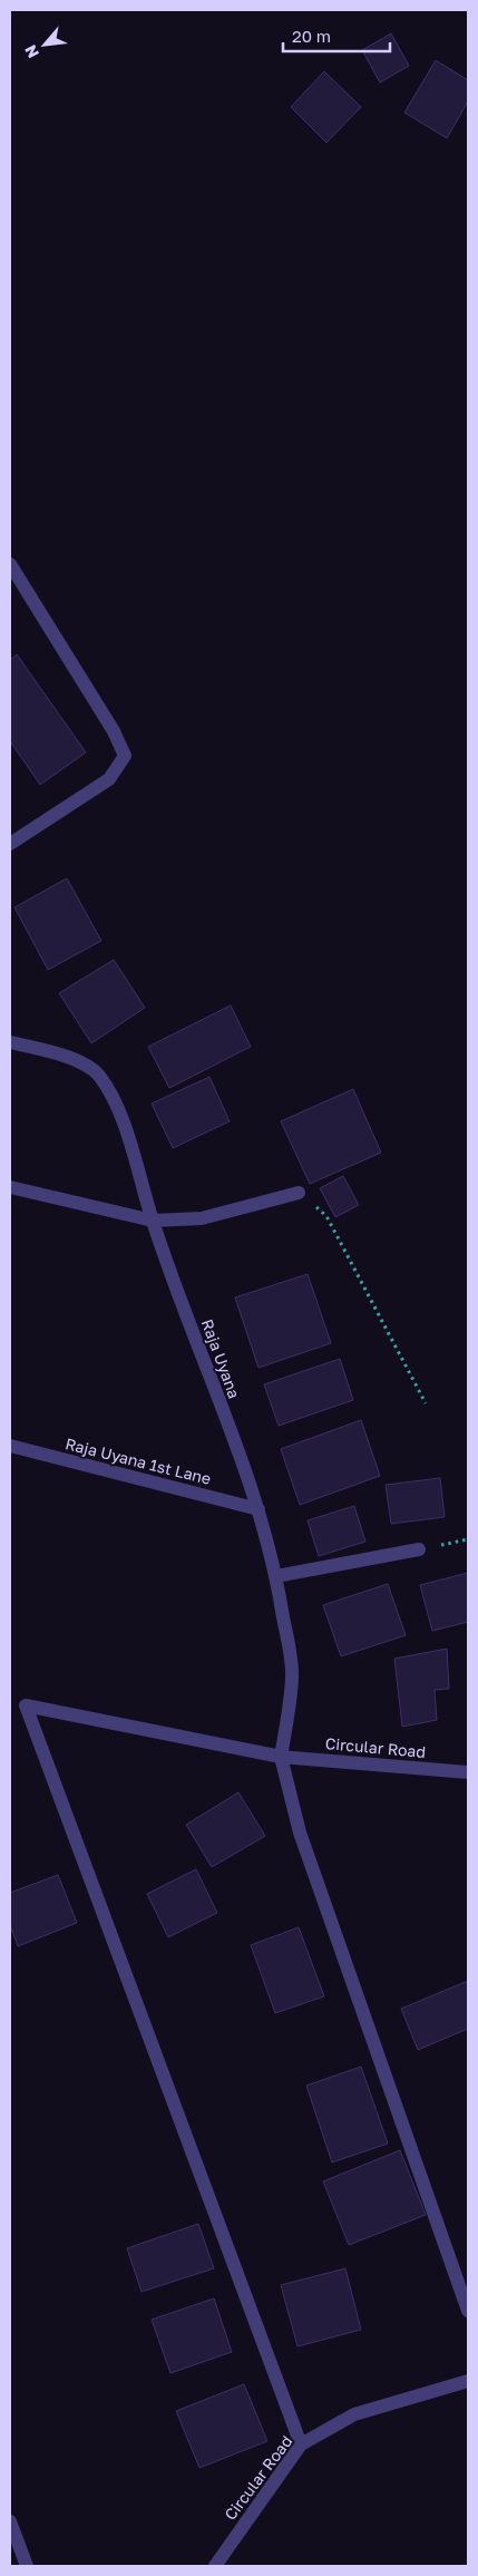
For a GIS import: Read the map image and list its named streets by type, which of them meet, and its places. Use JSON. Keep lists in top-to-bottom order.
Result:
{
  "streets": {
    "street": ["Raja Uyana", "Raja Uyana 1st Lane", "Circular Road"]
  },
  "crossings": [
    ["Raja Uyana", "Raja Uyana 1st Lane"],
    ["Raja Uyana", "Circular Road"]
  ],
  "scale_bar": "20 m",
  "north": "bottom left"
}
